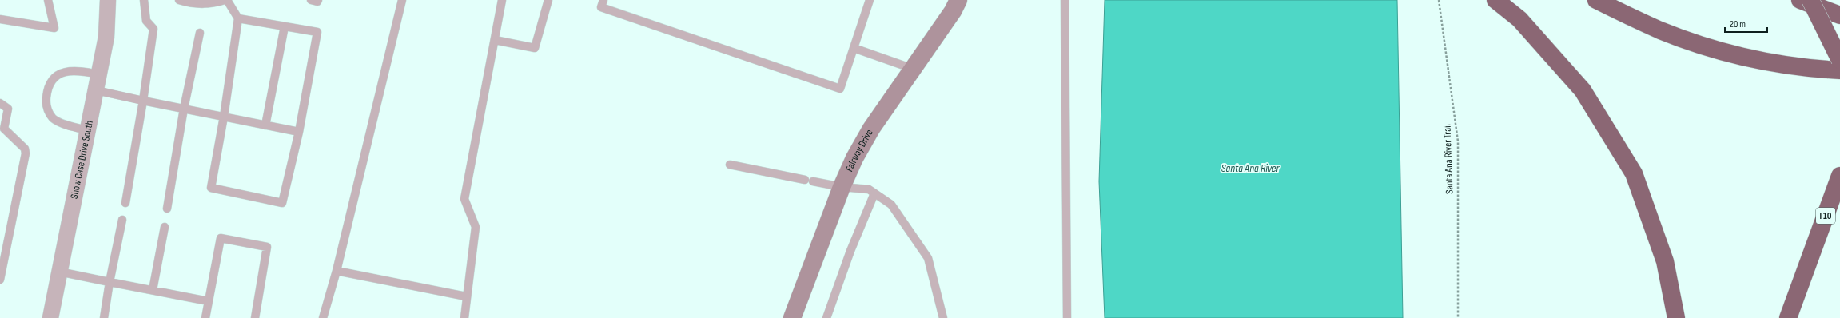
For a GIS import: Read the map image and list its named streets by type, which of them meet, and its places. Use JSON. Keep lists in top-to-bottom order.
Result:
{
  "streets": {
    "highway": ["I 10"],
    "street": ["Fairway Drive", "Show Case Drive South"],
    "path": ["Santa Ana River Trail"]
  },
  "water": ["Santa Ana River"],
  "scale_bar": "20 m"
}
